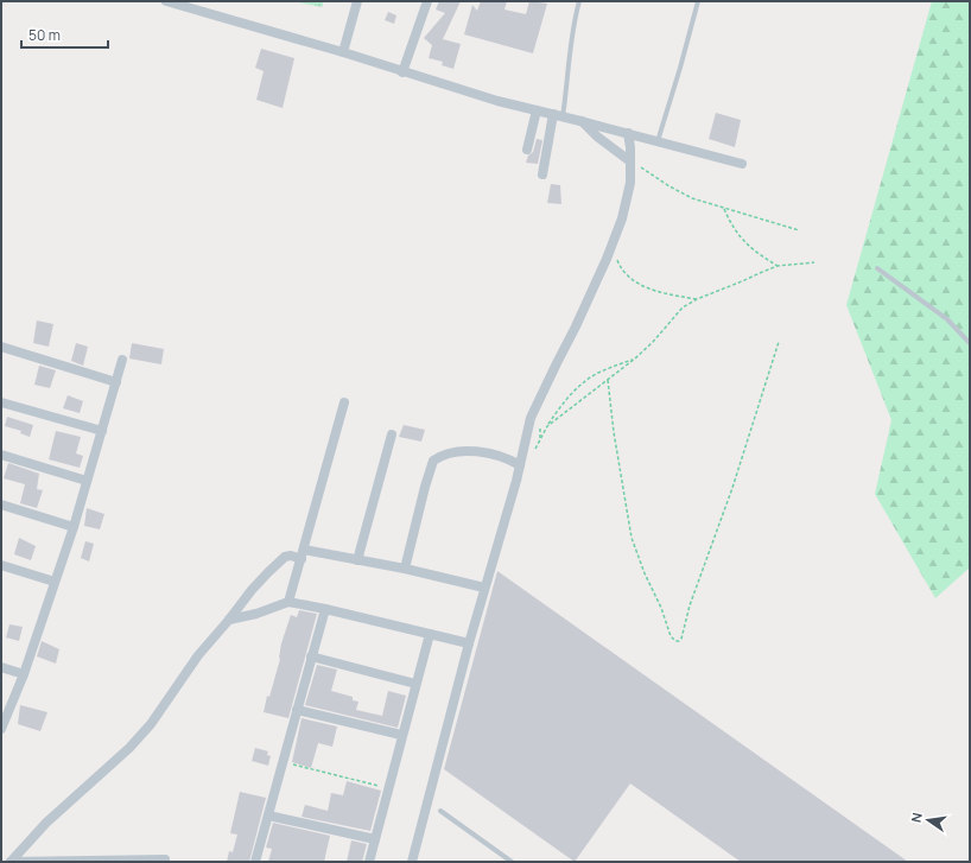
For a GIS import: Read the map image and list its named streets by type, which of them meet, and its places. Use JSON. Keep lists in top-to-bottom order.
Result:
{
  "scale_bar": "50 m",
  "north": "left"
}
